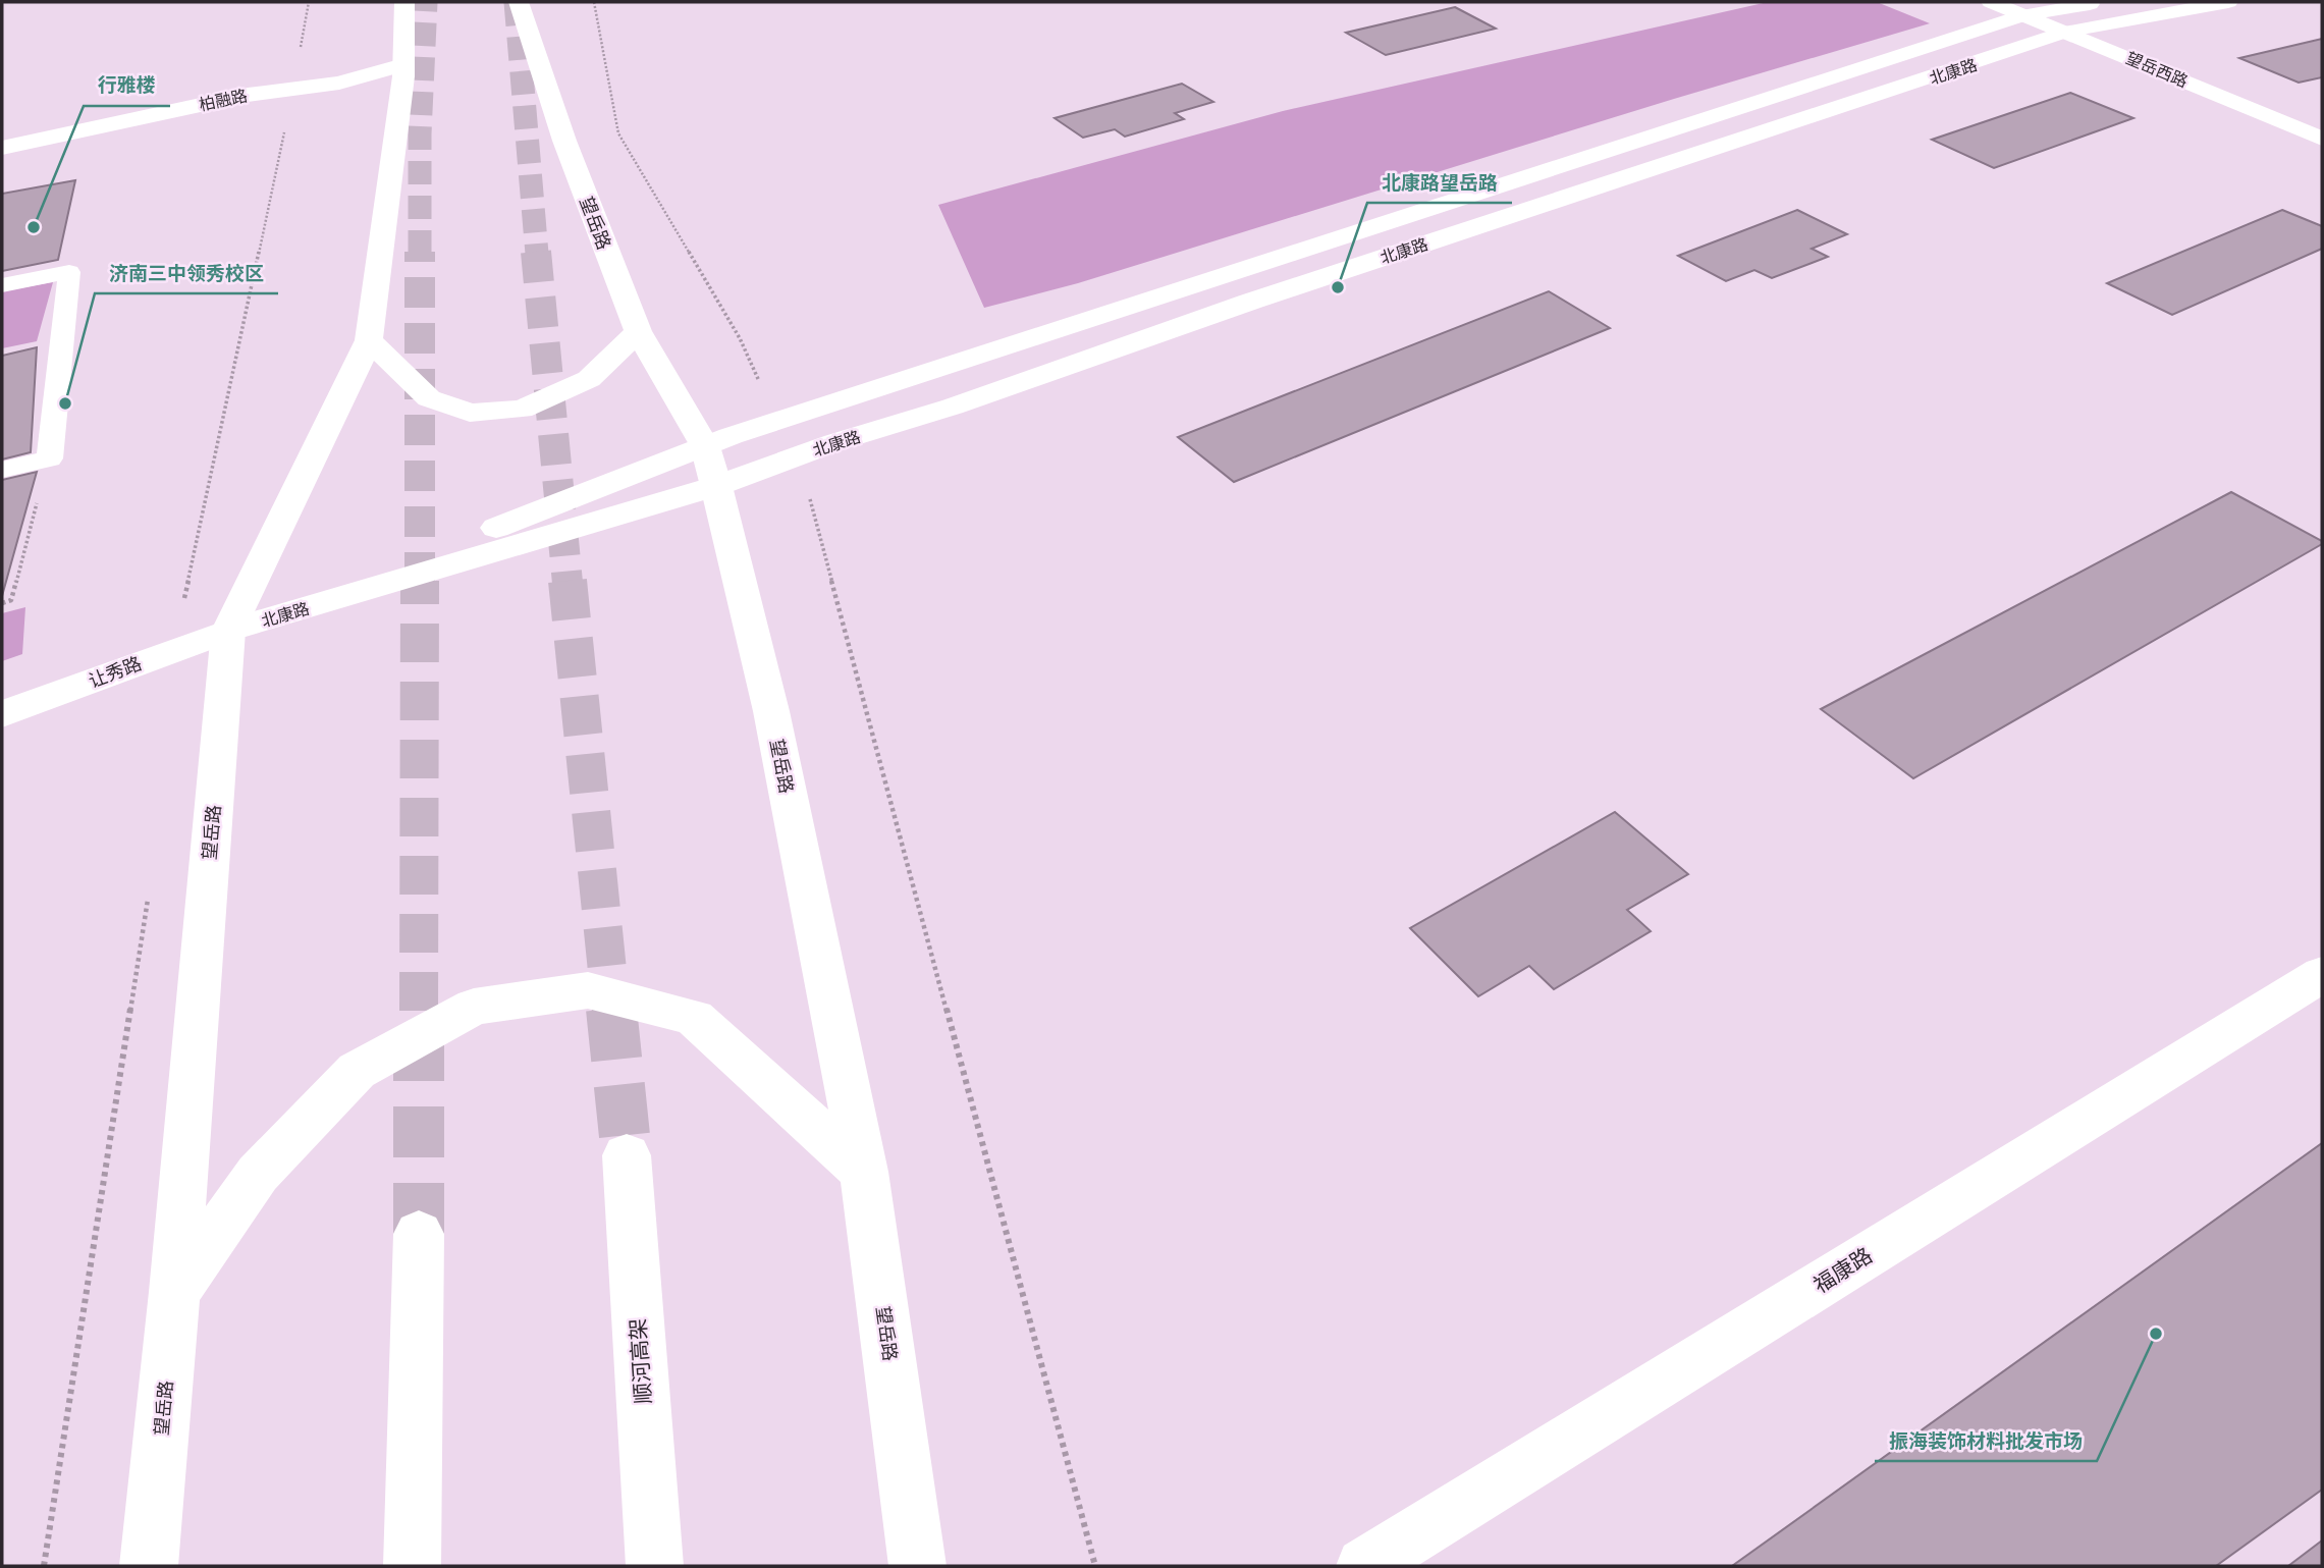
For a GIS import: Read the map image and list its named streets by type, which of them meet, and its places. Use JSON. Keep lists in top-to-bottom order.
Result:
{
  "streets": {
    "main road": [
      "望岳西路",
      "北康路",
      "柏融路",
      "望岳路",
      "让秀路",
      "福康路",
      "顺河高架"
    ]
  },
  "crossings": [
    ["望岳西路", "北康路"],
    ["北康路", "望岳路"],
    ["北康路", "让秀路"],
    ["柏融路", "望岳路"],
    ["望岳路", "让秀路"]
  ],
  "places": [
    "行雅楼",
    "北康路望岳路",
    "济南三中领秀校区",
    "振海装饰材料批发市场"
  ]
}
